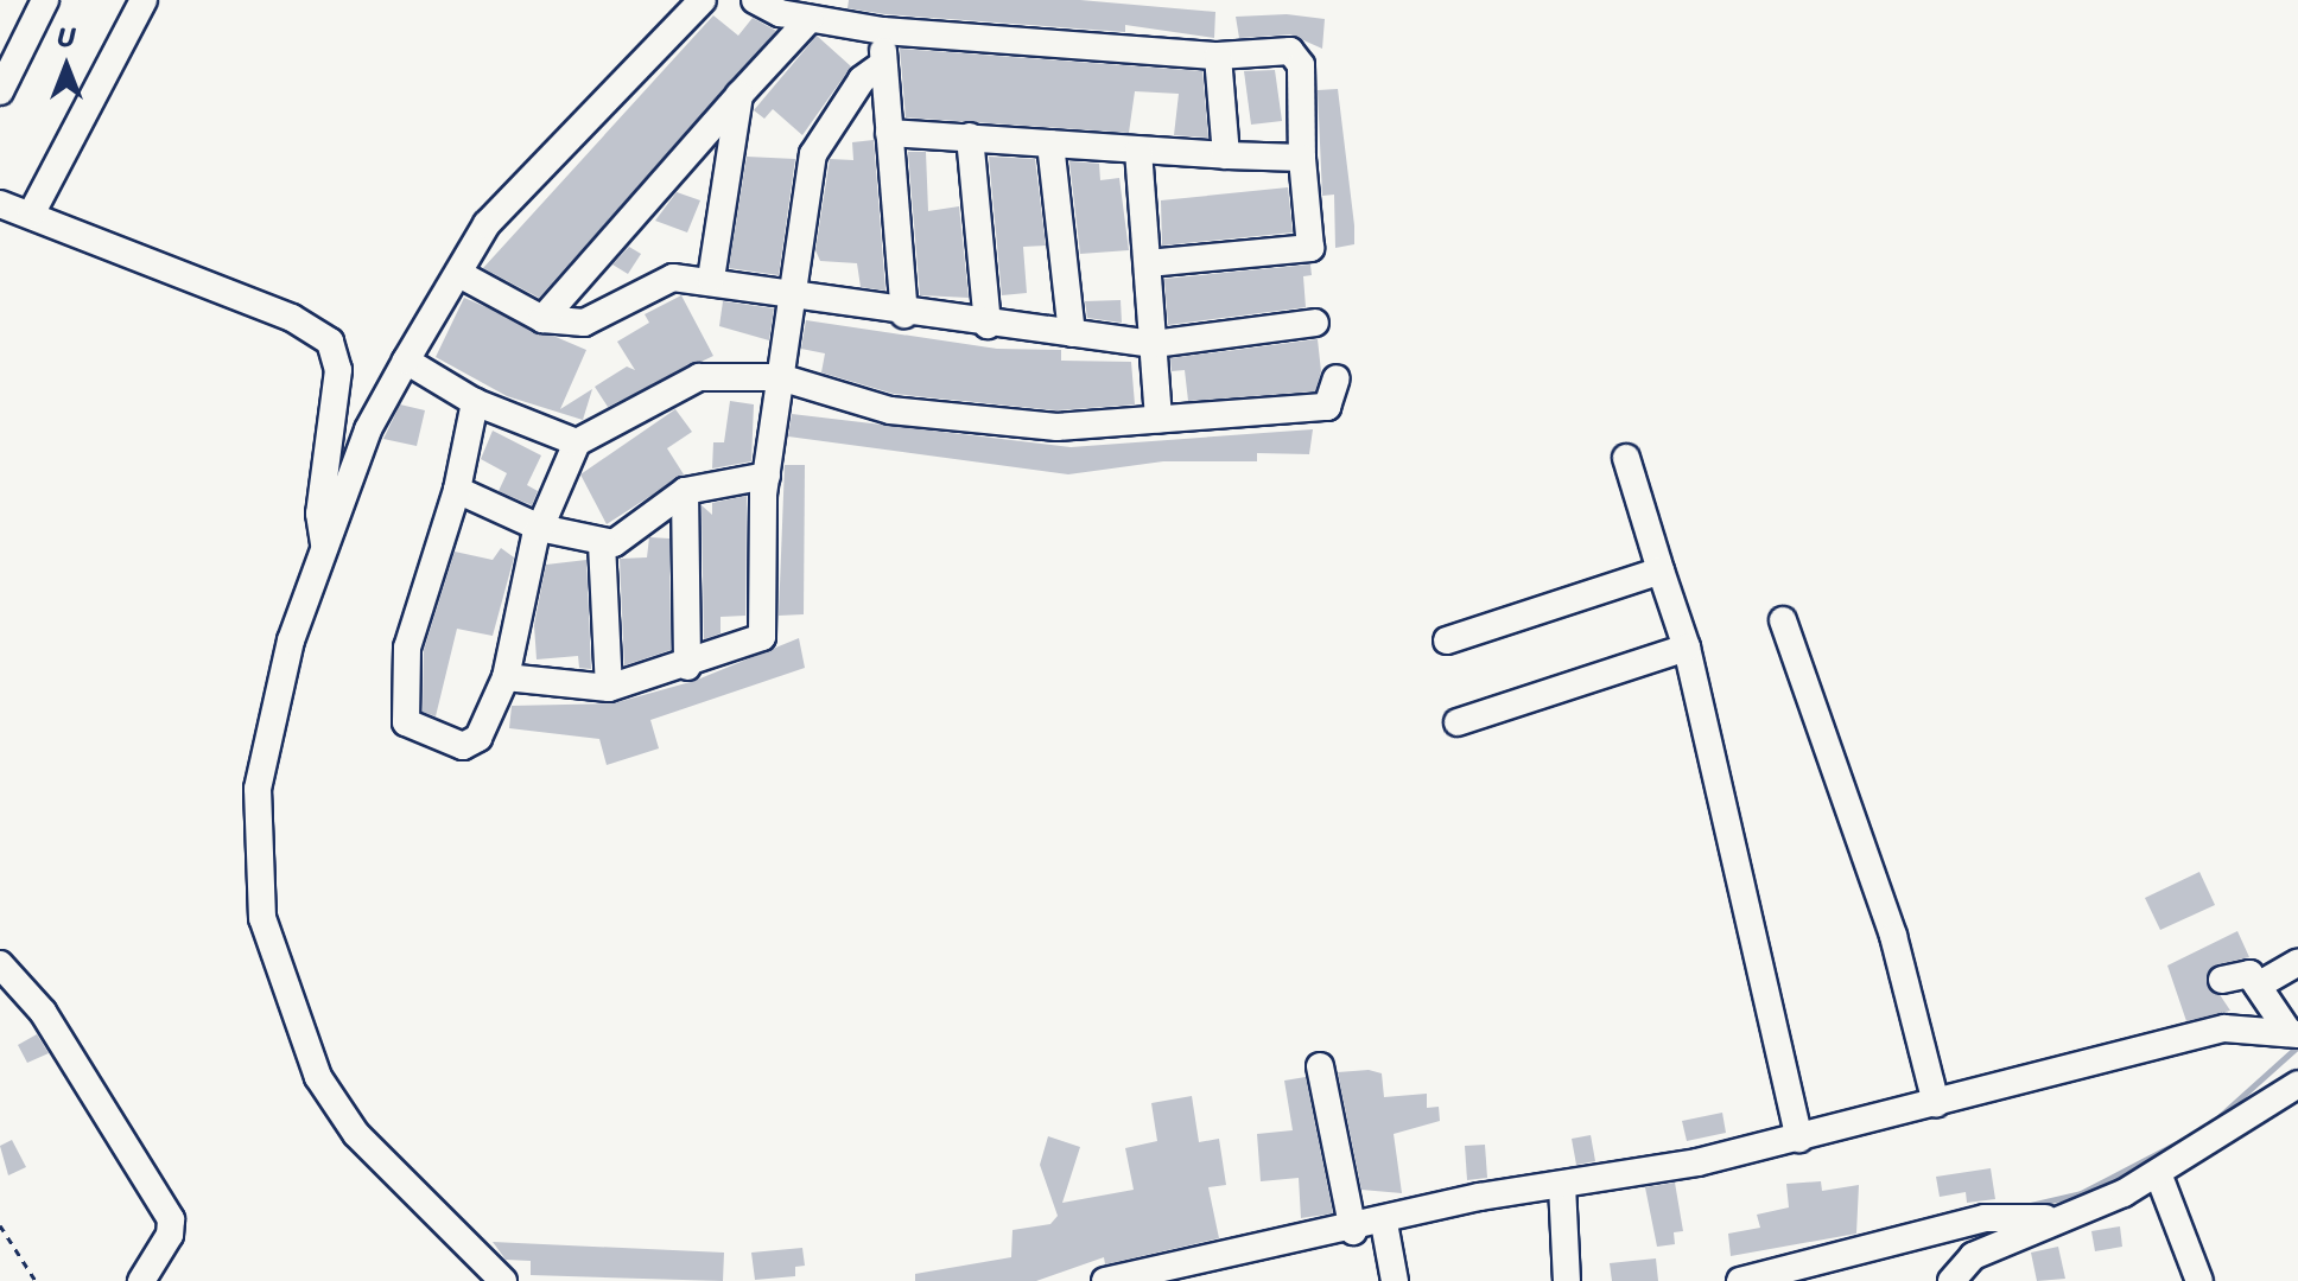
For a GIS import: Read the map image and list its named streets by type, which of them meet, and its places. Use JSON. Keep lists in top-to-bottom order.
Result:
{
  "north": "top"
}
